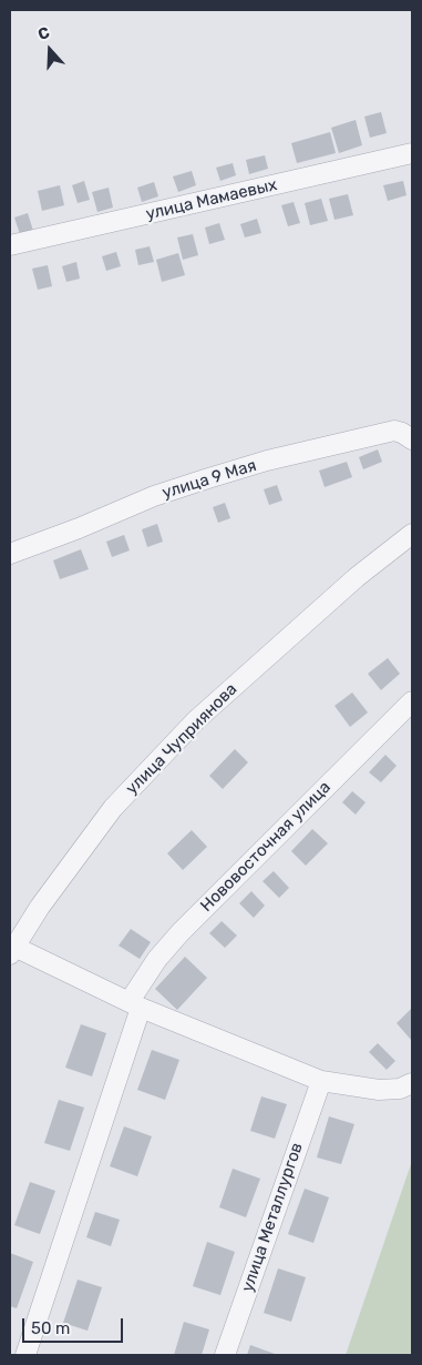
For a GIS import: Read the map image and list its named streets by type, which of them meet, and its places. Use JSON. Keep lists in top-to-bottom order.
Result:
{
  "streets": {
    "street": [
      "улица Мамаевых",
      "улица 9 Мая",
      "улица Чуприянова",
      "Нововосточная улица",
      "улица Металлургов"
    ]
  },
  "scale_bar": "50 m",
  "north": "top"
}
